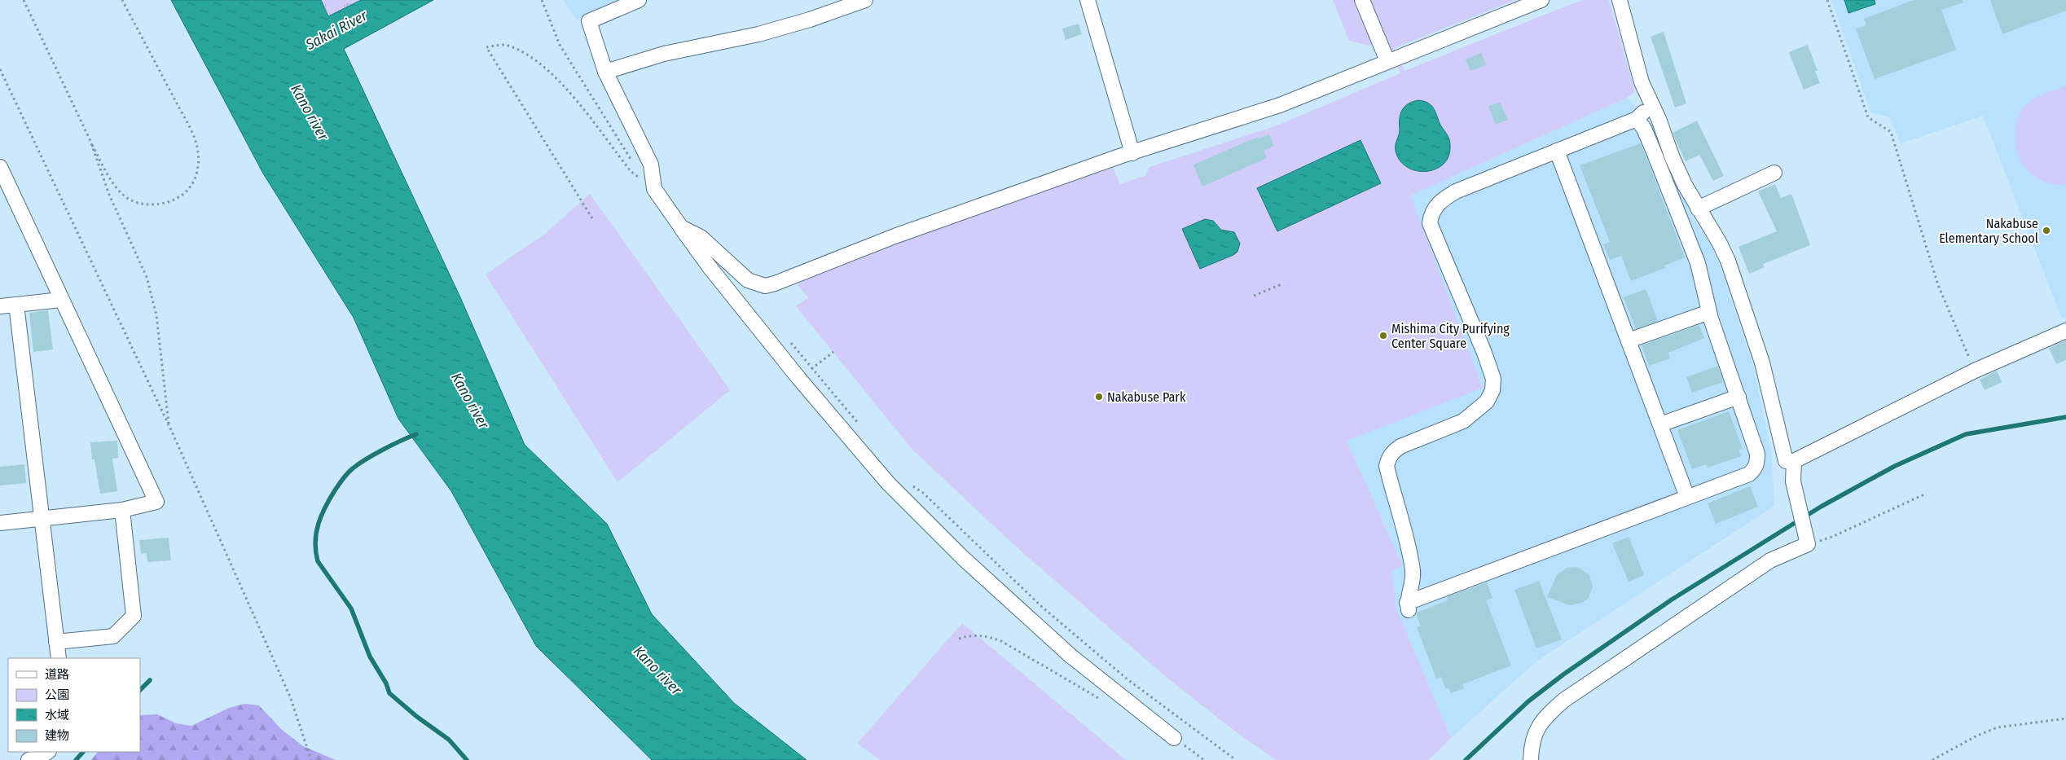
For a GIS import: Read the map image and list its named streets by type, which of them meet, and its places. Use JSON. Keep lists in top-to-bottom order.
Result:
{
  "water": ["Sakai River", "Kano river"],
  "places": ["Nakabuse Elementary School", "Mishima City Purifying Center Square", "Nakabuse Park"],
  "legend": [
    "道路",
    "公園",
    "水域",
    "建物"
  ]
}
